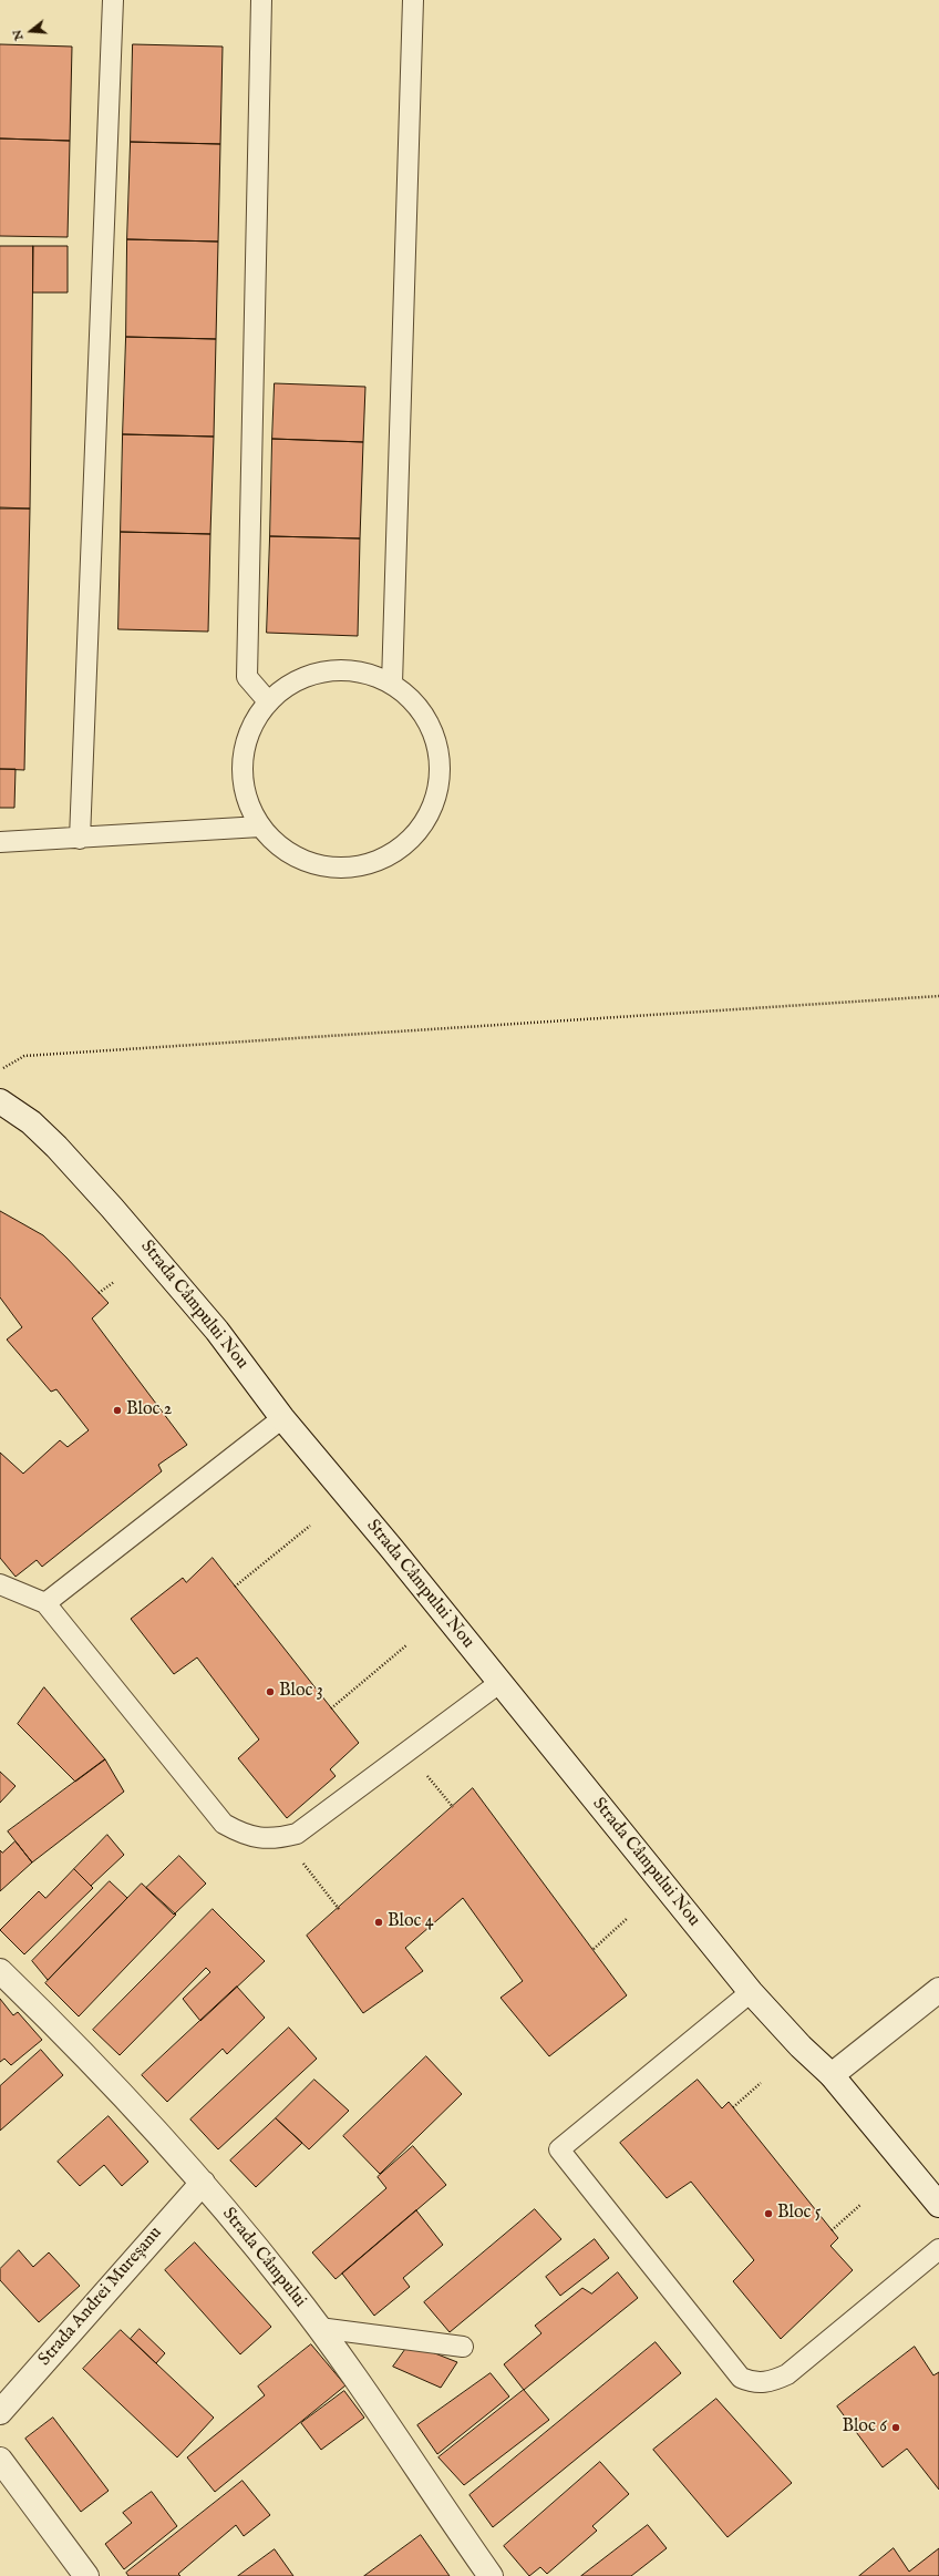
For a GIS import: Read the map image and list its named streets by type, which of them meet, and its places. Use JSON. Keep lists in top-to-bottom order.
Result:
{
  "streets": {
    "street": ["Strada Câmpului Nou", "Strada Câmpului", "Strada Andrei Mureșanu"]
  },
  "crossings": [
    ["Strada Câmpului", "Strada Andrei Mureșanu"]
  ],
  "places": [
    "Bloc 2",
    "Bloc 3",
    "Bloc 4",
    "Bloc 5",
    "Bloc 6"
  ],
  "north": "left"
}
